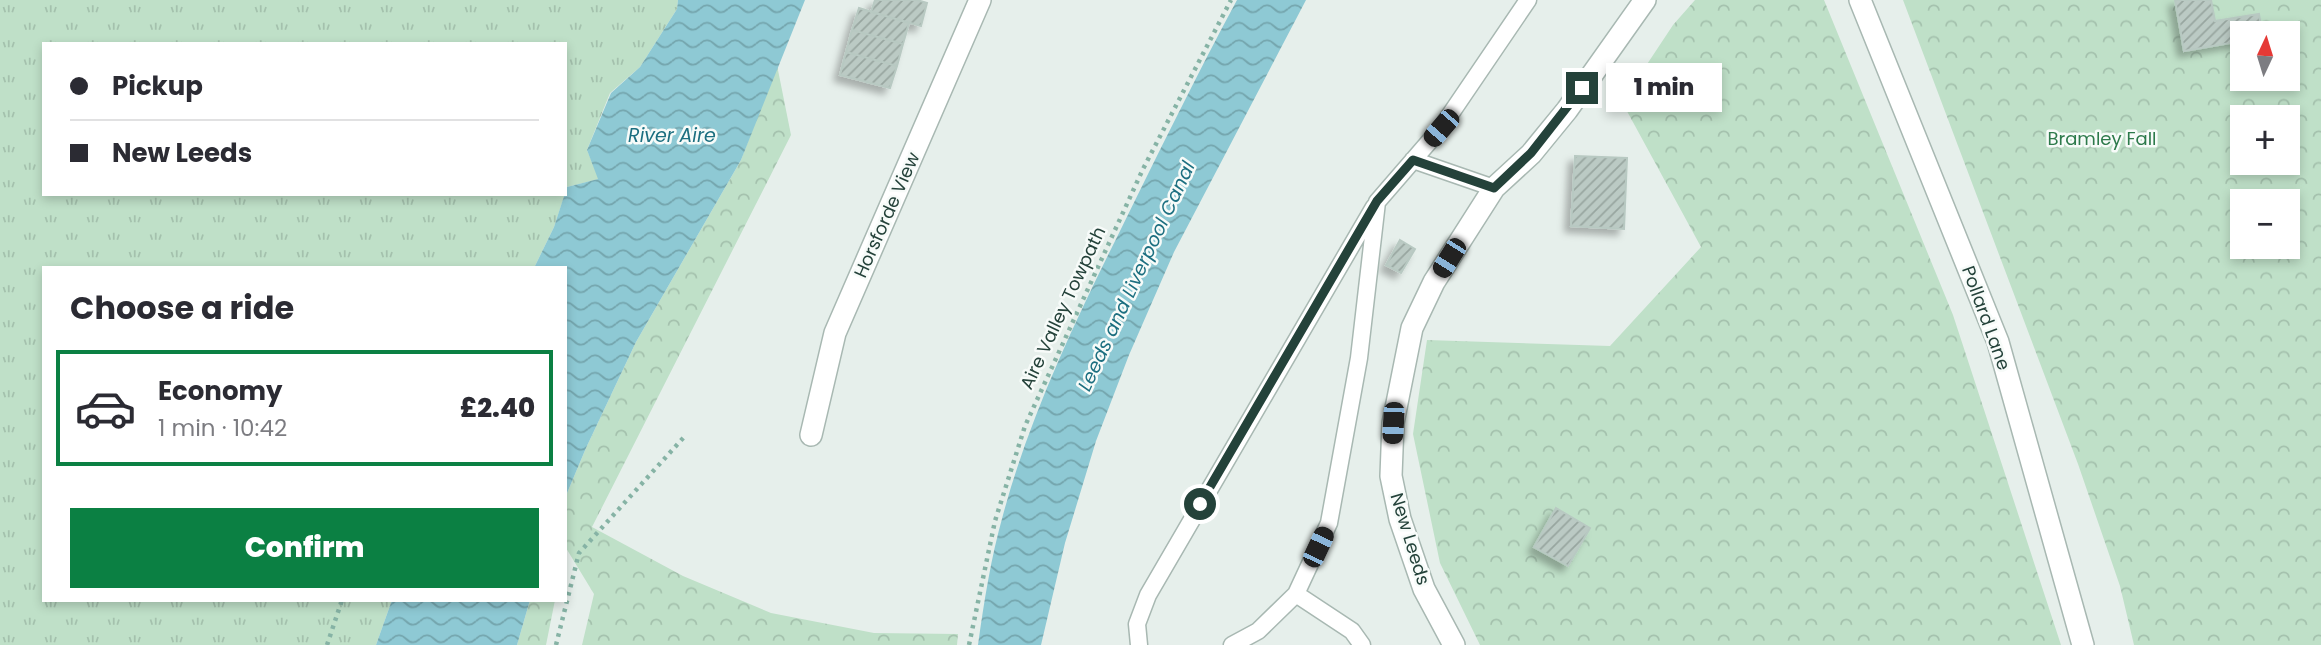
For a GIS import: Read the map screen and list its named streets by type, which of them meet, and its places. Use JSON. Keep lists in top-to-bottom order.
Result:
{
  "streets": {
    "street": ["Horsforde View", "Pollard Lane", "New Leeds"],
    "path": ["Aire Valley Towpath"]
  },
  "water": ["River Aire", "Leeds and Liverpool Canal"],
  "parks": ["Bramley Fall"],
  "north": "top",
  "page": {
    "map_buttons": ["+", "−"],
    "banner": ["Pickup", "New Leeds"],
    "bubble": "1 min",
    "heading": "Choose a ride",
    "list": [
      {
        "name": "Economy",
        "note": "1 min · 10:42",
        "value": "£2.40"
      }
    ],
    "buttons": "Confirm"
  }
}
